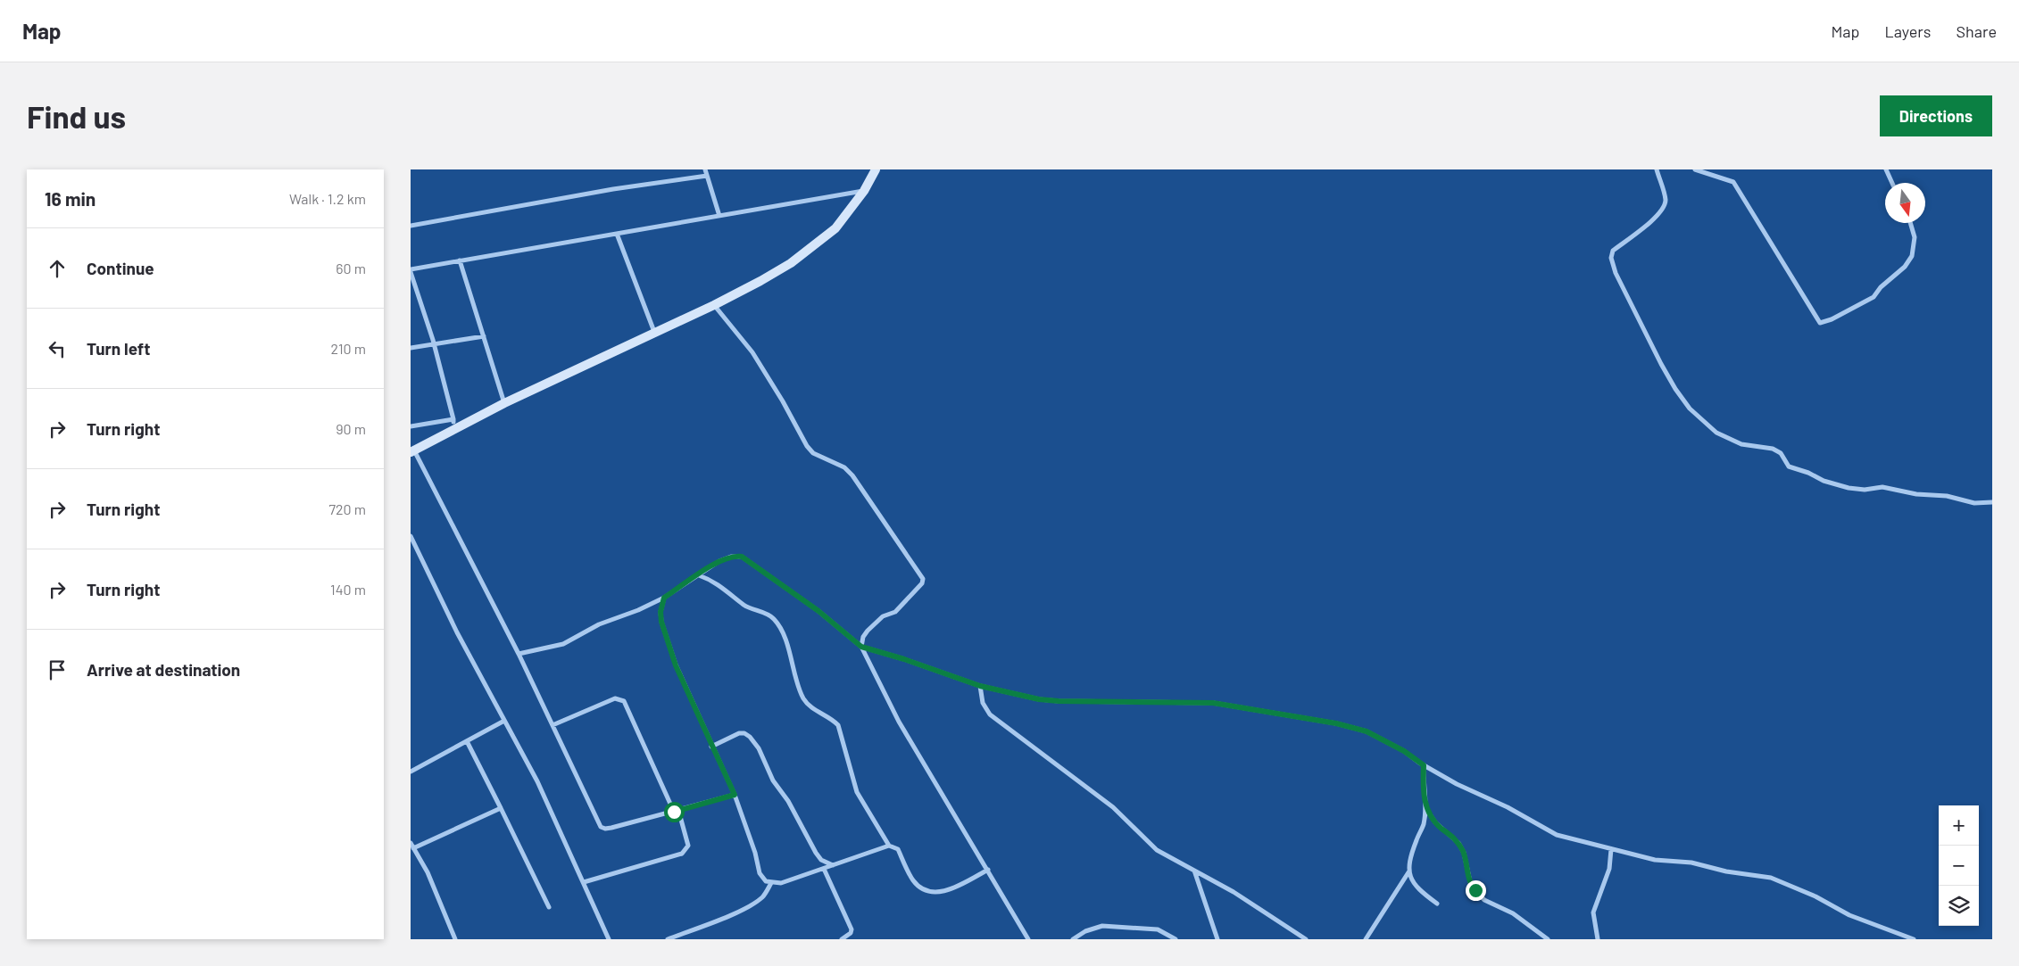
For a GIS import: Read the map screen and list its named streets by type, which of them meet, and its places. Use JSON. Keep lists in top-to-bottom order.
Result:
{
  "north": "bottom",
  "page": {
    "header": "Map",
    "nav": ["Map", "Layers", "Share"],
    "buttons": "Directions",
    "title": "Find us",
    "heading": ["16 min", "Walk · 1.2 km"],
    "list": [
      ["Continue", "60 m"],
      ["Turn left", "210 m"],
      ["Turn right", "90 m"],
      ["Turn right", "720 m"],
      ["Turn right", "140 m"],
      "Arrive at destination"
    ],
    "map_buttons": ["+", "−"]
  }
}
